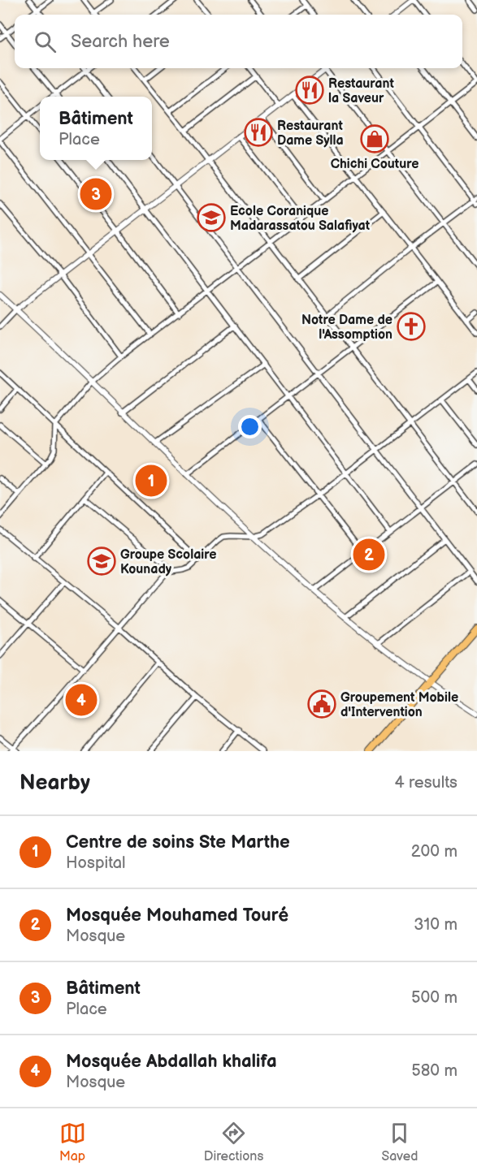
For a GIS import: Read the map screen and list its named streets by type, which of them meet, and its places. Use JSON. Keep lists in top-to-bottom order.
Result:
{
  "places": {
    "restaurant": ["Restaurant la Saveur", "Restaurant Dame Sylla"],
    "shop": ["Chichi Couture"],
    "school or university": ["Ecole Coranique Madarassatou Salafiyat", "Groupe Scolaire Kounady"],
    "church": ["Notre Dame de l'Assomption"],
    "public building": ["Groupement Mobile d'Intervention"]
  },
  "page": {
    "search": "Search here",
    "popup": ["Bâtiment", "Place"],
    "pins": [
      "3",
      "1",
      "2",
      "4"
    ],
    "heading": ["Nearby", "4 results"],
    "list": [
      {
        "mark": "1",
        "name": "Centre de soins Ste Marthe",
        "note": "Hospital",
        "value": "200 m"
      },
      {
        "mark": "2",
        "name": "Mosquée Mouhamed Touré",
        "note": "Mosque",
        "value": "310 m"
      },
      {
        "mark": "3",
        "name": "Bâtiment",
        "note": "Place",
        "value": "500 m"
      },
      {
        "mark": "4",
        "name": "Mosquée Abdallah khalifa",
        "note": "Mosque",
        "value": "580 m"
      }
    ],
    "nav": ["Map", "Directions", "Saved"]
  }
}
